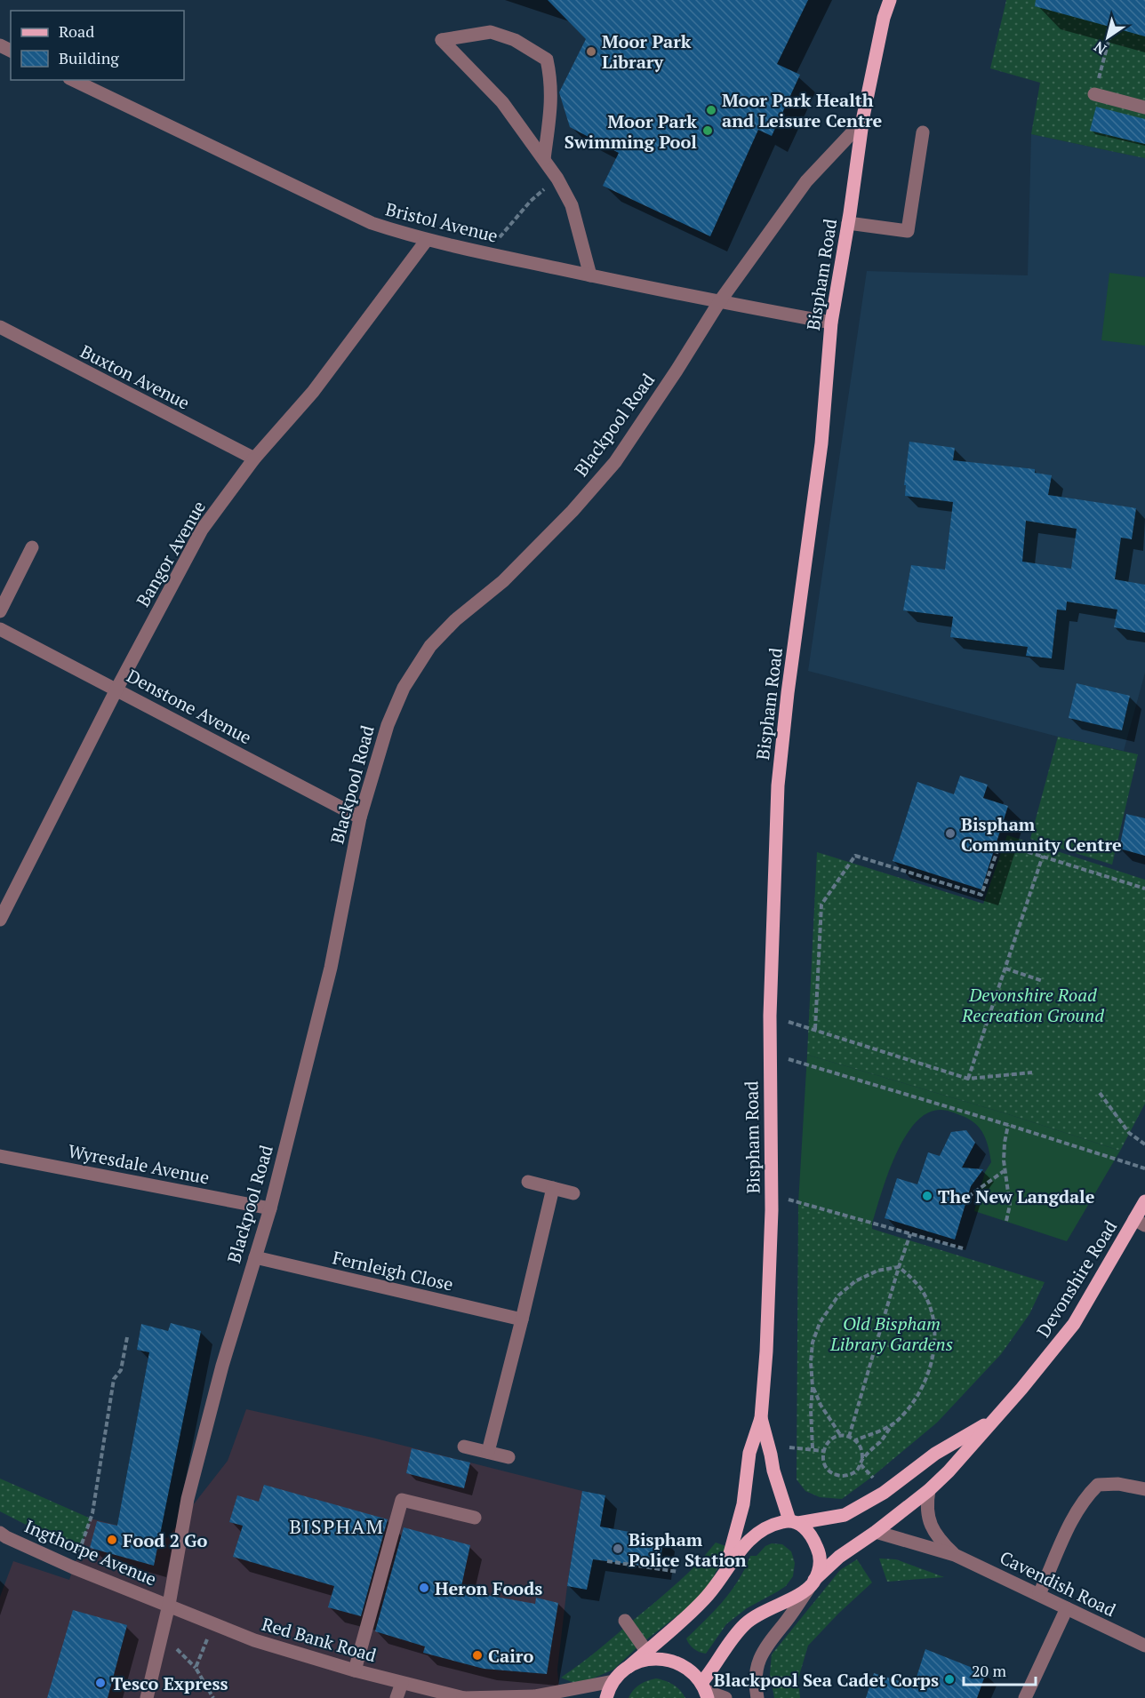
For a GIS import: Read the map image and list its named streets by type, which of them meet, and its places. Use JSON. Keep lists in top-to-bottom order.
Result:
{
  "streets": {
    "main road": ["Bispham Road", "Devonshire Road"],
    "street": [
      "Bristol Avenue",
      "Buxton Avenue",
      "Blackpool Road",
      "Bangor Avenue",
      "Denstone Avenue",
      "Wyresdale Avenue",
      "Fernleigh Close",
      "Ingthorpe Avenue",
      "Cavendish Road",
      "Red Bank Road"
    ]
  },
  "crossings": [
    ["Bristol Avenue", "Bispham Road"],
    ["Bristol Avenue", "Blackpool Road"],
    ["Bristol Avenue", "Bangor Avenue"],
    ["Bispham Road", "Blackpool Road"],
    ["Bispham Road", "Devonshire Road"],
    ["Buxton Avenue", "Bangor Avenue"],
    ["Blackpool Road", "Denstone Avenue"],
    ["Blackpool Road", "Wyresdale Avenue"],
    ["Blackpool Road", "Fernleigh Close"],
    ["Blackpool Road", "Ingthorpe Avenue"],
    ["Blackpool Road", "Red Bank Road"],
    ["Bangor Avenue", "Denstone Avenue"],
    ["Devonshire Road", "Cavendish Road"],
    ["Ingthorpe Avenue", "Red Bank Road"]
  ],
  "districts": ["BISPHAM"],
  "parks": ["Devonshire Road Recreation Ground", "Old Bispham Library Gardens"],
  "places": [
    "Moor Park Library",
    "Moor Park Health and Leisure Centre",
    "Moor Park Swimming Pool",
    "Bispham Community Centre",
    "The New Langdale",
    "Food 2 Go",
    "Bispham Police Station",
    "Heron Foods",
    "Cairo",
    "Blackpool Sea Cadet Corps",
    "Tesco Express"
  ],
  "legend": ["Road", "Building"],
  "scale_bar": "20 m",
  "north": "bottom left"
}
